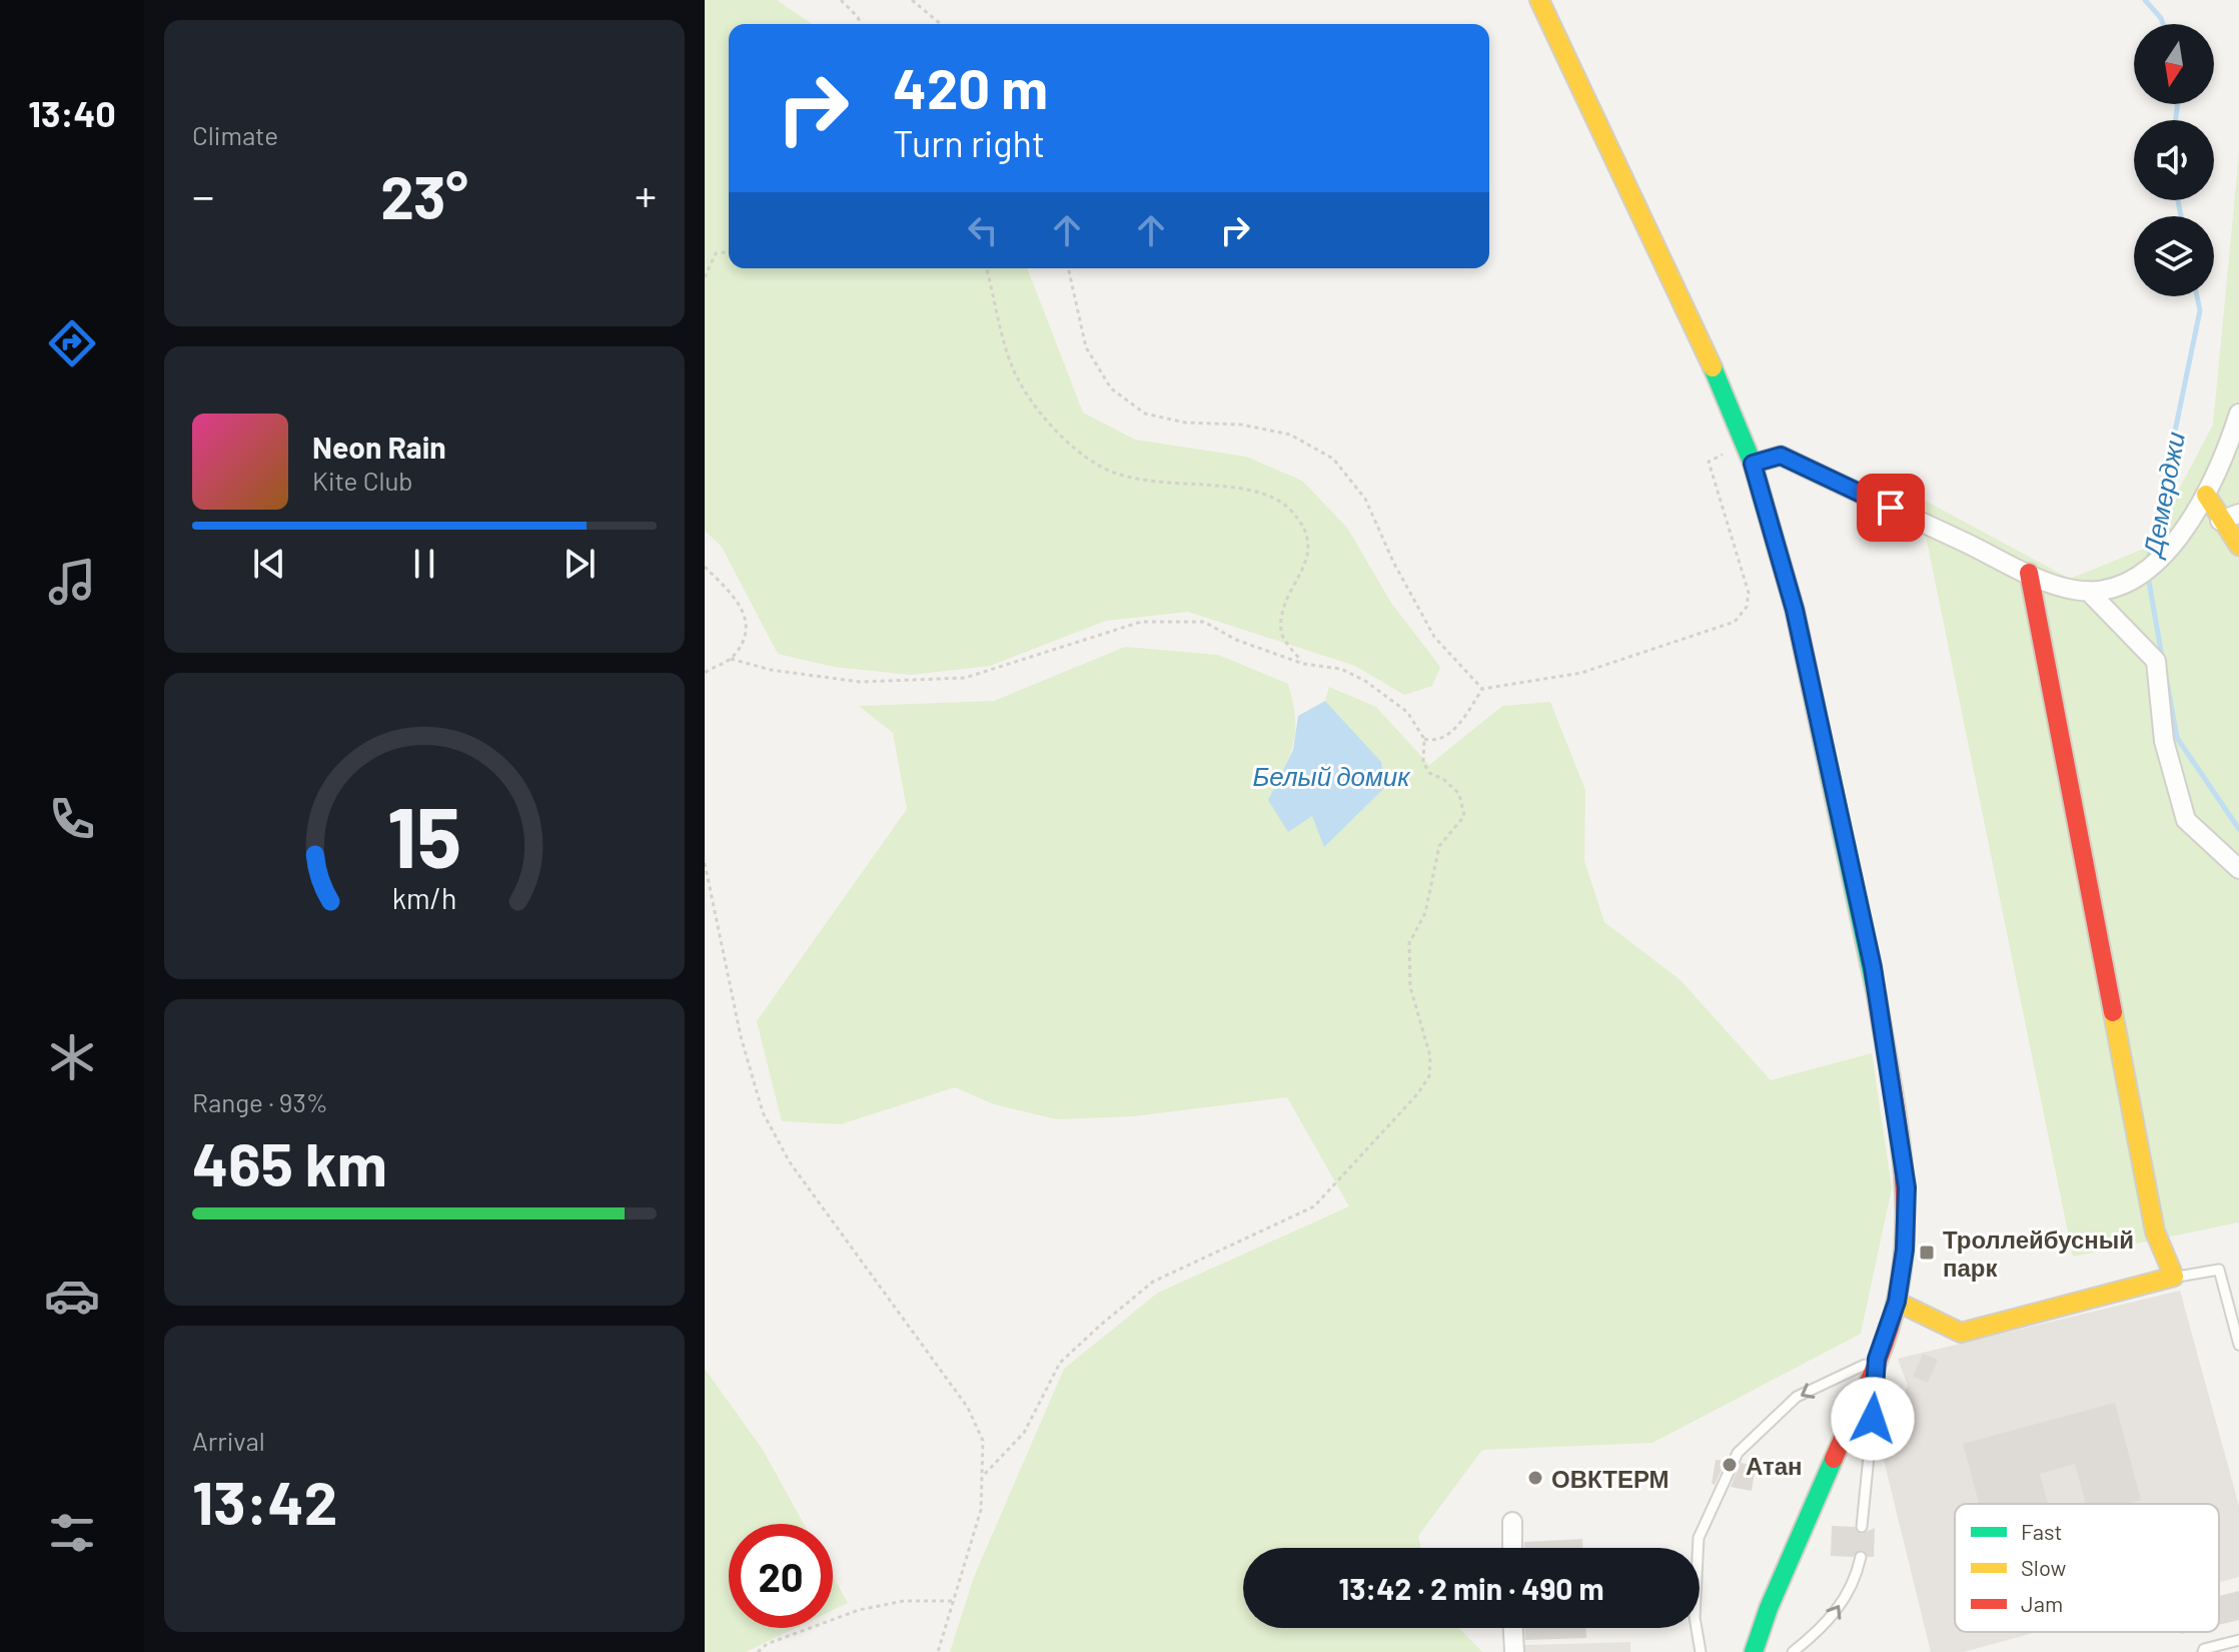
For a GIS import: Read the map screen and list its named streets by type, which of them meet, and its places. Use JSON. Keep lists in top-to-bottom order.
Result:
{
  "water": ["Демерджи", "Белый домик"],
  "places": {
    "transit": ["Троллейбусный парк"],
    "other": ["Атан", "ОВКТЕРМ"]
  },
  "legend": ["Fast", "Slow", "Jam"],
  "north": "bottom",
  "page": {
    "tabs": "13:40",
    "tile": [
      "Climate",
      ["Range · 93%", "465 km"],
      ["Arrival", "13:42"]
    ],
    "turn": ["420 m", "Turn right"],
    "heat": ["−", "23°", "+"],
    "song": ["Neon Rain", "Kite Club"],
    "limit": "20",
    "trip": "13:42 · 2 min · 490 m",
    "gauge": ["15", "km/h"]
  }
}
